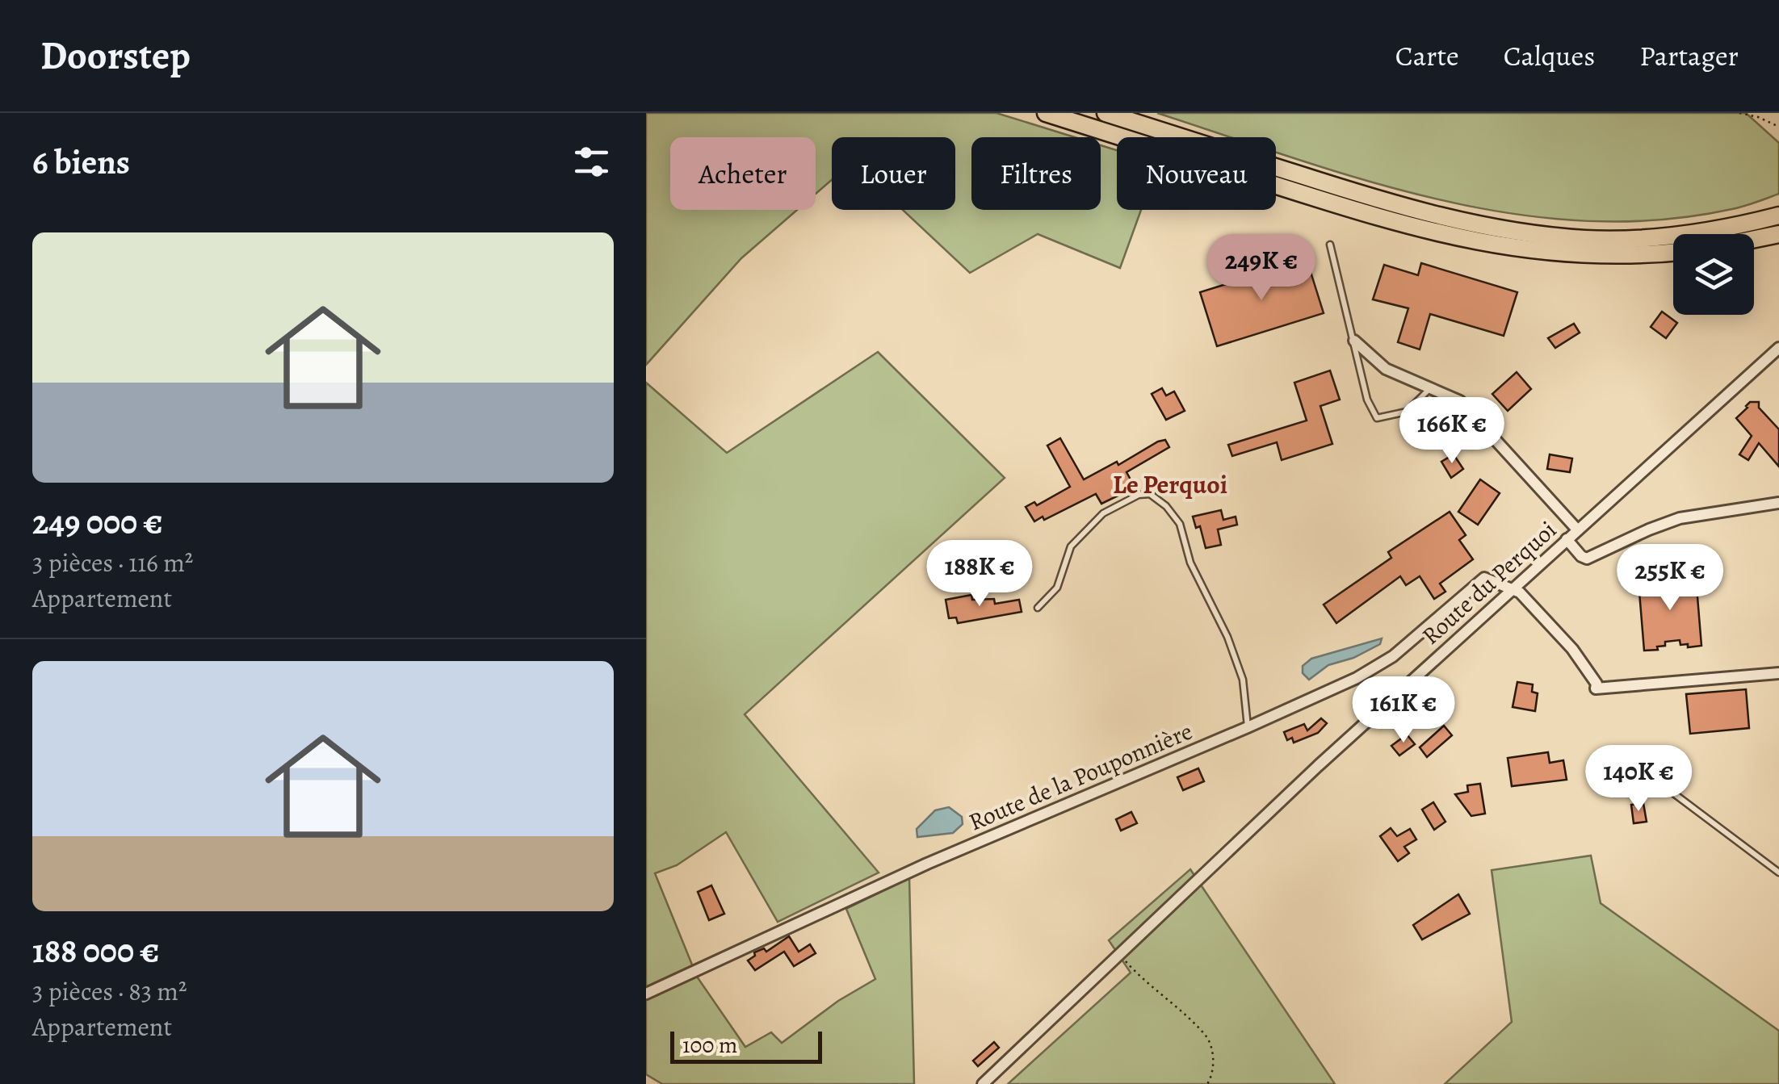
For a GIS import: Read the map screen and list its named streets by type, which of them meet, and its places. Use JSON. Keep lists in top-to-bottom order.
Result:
{
  "streets": {
    "street": ["Route du Perquoi", "Route de la Pouponnière"]
  },
  "crossings": [
    ["Route du Perquoi", "Route de la Pouponnière"]
  ],
  "districts": ["Le Perquoi"],
  "scale_bar": "100 m",
  "page": {
    "header": "Doorstep",
    "nav": ["Carte", "Calques", "Partager"],
    "heading": "6 biens",
    "chip": [
      "Acheter",
      "Louer",
      "Filtres",
      "Nouveau"
    ],
    "list": [
      {
        "name": "249 000 €",
        "note": "3 pièces · 116 m² · Appartement"
      },
      {
        "name": "188 000 €",
        "note": "3 pièces · 83 m² · Appartement"
      }
    ],
    "price": [
      "249K €",
      "166K €",
      "188K €",
      "255K €",
      "161K €",
      "140K €"
    ],
    "scale": "100 m"
  }
}
